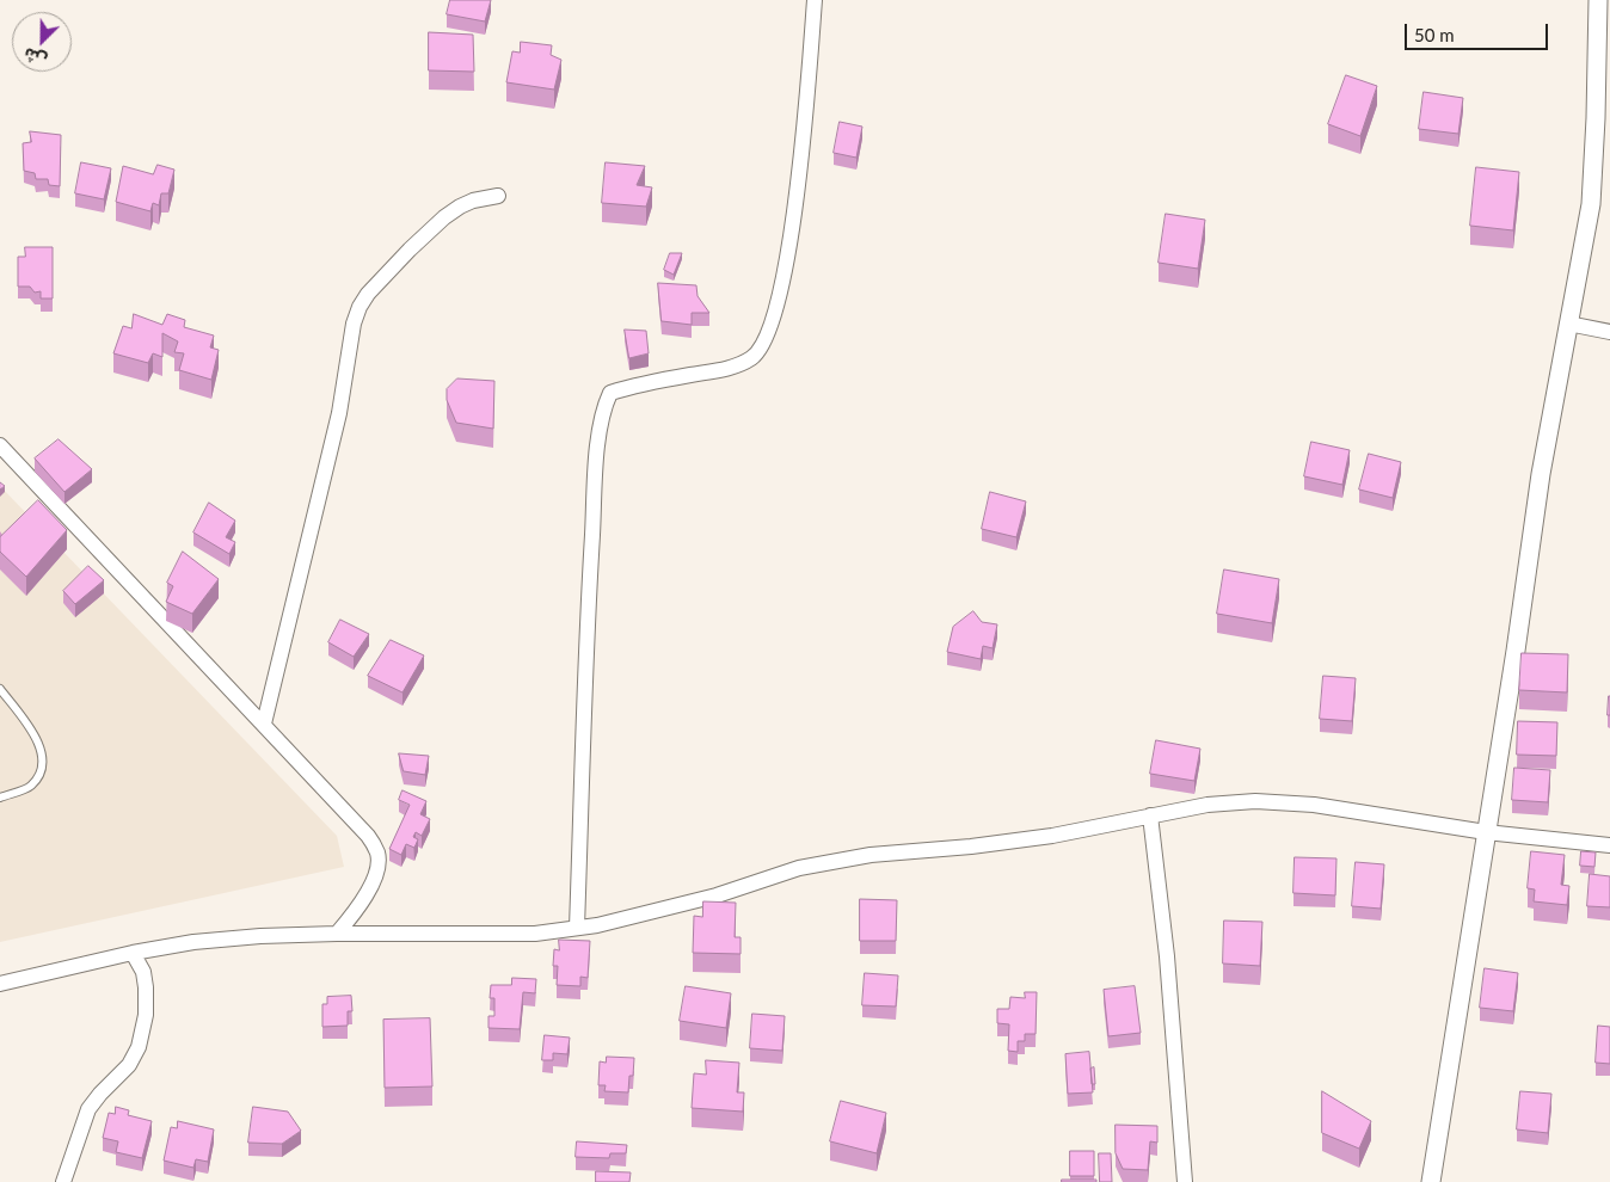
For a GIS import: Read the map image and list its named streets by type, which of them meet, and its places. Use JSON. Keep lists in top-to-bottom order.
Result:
{
  "scale_bar": "50 m",
  "north": "bottom left"
}
